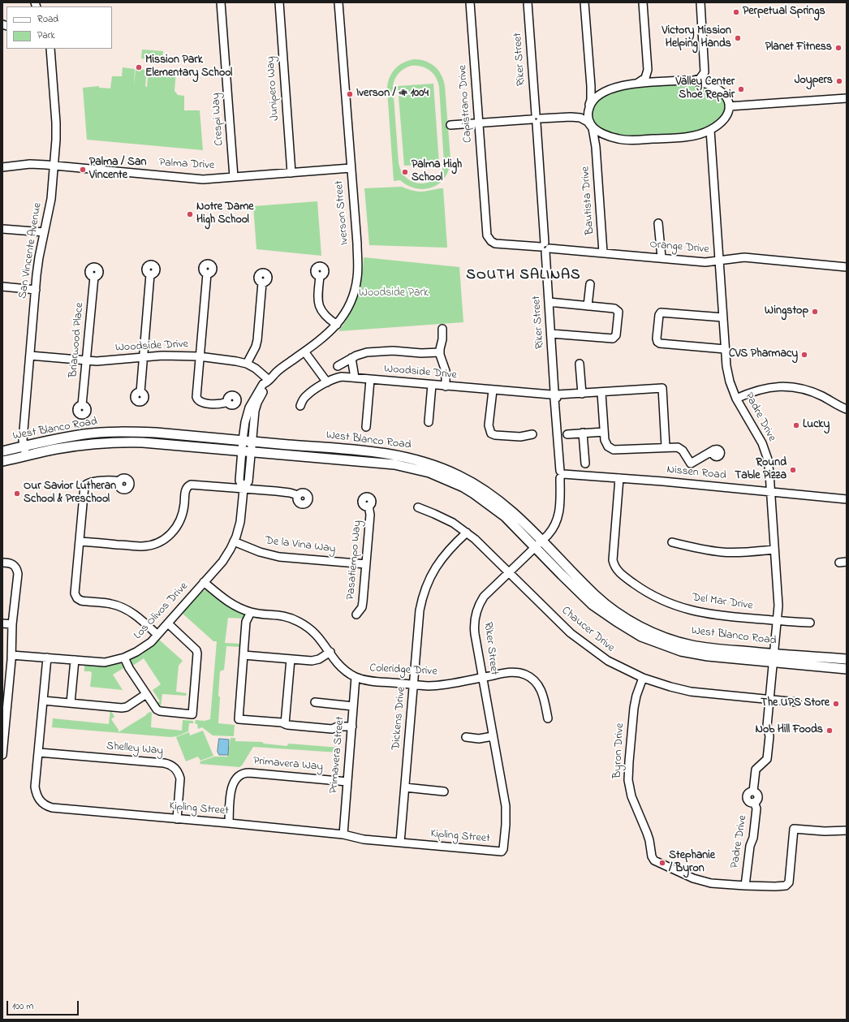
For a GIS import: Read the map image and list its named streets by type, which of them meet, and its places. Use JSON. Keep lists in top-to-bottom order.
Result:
{
  "streets": {
    "main road": ["West Blanco Road"],
    "street": [
      "Riker Street",
      "Junipero Way",
      "Capistrano Drive",
      "Crespi Way",
      "Palma Drive",
      "Bautista Drive",
      "Iverson Street",
      "Orange Drive",
      "San Vincente Avenue",
      "Briarwood Place",
      "Woodside Drive",
      "Padre Drive",
      "Nissen Road",
      "De la Vina Way",
      "Pasatiempo Way",
      "Del Mar Drive",
      "Los Olivos Drive",
      "Chaucer Drive",
      "Coleridge Drive",
      "Dickens Drive",
      "Shelley Way",
      "Byron Drive",
      "Primavera Street",
      "Primavera Way",
      "Kipling Street"
    ]
  },
  "crossings": [
    ["Riker Street", "Orange Drive"],
    ["Riker Street", "Woodside Drive"],
    ["Riker Street", "West Blanco Road"],
    ["Riker Street", "Nissen Road"],
    ["Riker Street", "Chaucer Drive"],
    ["Riker Street", "Coleridge Drive"],
    ["Riker Street", "Kipling Street"],
    ["Junipero Way", "Palma Drive"],
    ["Capistrano Drive", "Orange Drive"],
    ["Crespi Way", "Palma Drive"],
    ["Palma Drive", "Iverson Street"],
    ["Palma Drive", "San Vincente Avenue"],
    ["Bautista Drive", "Orange Drive"],
    ["Iverson Street", "Woodside Drive"],
    ["Iverson Street", "West Blanco Road"],
    ["Iverson Street", "Los Olivos Drive"],
    ["Orange Drive", "Padre Drive"],
    ["San Vincente Avenue", "Woodside Drive"],
    ["San Vincente Avenue", "West Blanco Road"],
    ["Briarwood Place", "Woodside Drive"],
    ["Padre Drive", "West Blanco Road"],
    ["Padre Drive", "Nissen Road"],
    ["Padre Drive", "Del Mar Drive"],
    ["Padre Drive", "Chaucer Drive"],
    ["Padre Drive", "Byron Drive"],
    ["West Blanco Road", "Los Olivos Drive"],
    ["Nissen Road", "Del Mar Drive"],
    ["De la Vina Way", "Pasatiempo Way"],
    ["De la Vina Way", "Los Olivos Drive"],
    ["Los Olivos Drive", "Coleridge Drive"],
    ["Los Olivos Drive", "Kipling Street"],
    ["Chaucer Drive", "Dickens Drive"],
    ["Chaucer Drive", "Byron Drive"],
    ["Coleridge Drive", "Dickens Drive"],
    ["Coleridge Drive", "Primavera Street"],
    ["Dickens Drive", "Kipling Street"],
    ["Shelley Way", "Kipling Street"],
    ["Primavera Street", "Primavera Way"],
    ["Primavera Street", "Kipling Street"],
    ["Primavera Way", "Kipling Street"]
  ],
  "districts": ["SOUTH SALINAS"],
  "parks": ["Woodside Park"],
  "places": [
    "Perpetual Springs",
    "Victory Mission Helping Hands",
    "Planet Fitness",
    "Mission Park Elementary School",
    "Joypers",
    "Valley Center Shoe Repair",
    "Iverson / # 1004",
    "Palma / San Vincente",
    "Palma High School",
    "Notre Dame High School",
    "Wingstop",
    "CVS Pharmacy",
    "Lucky",
    "Round Table Pizza",
    "Our Savior Lutheran School & Preschool",
    "The UPS Store",
    "Nob Hill Foods",
    "Stephanie / Byron"
  ],
  "legend": ["Road", "Park"],
  "scale_bar": "100 m"
}
